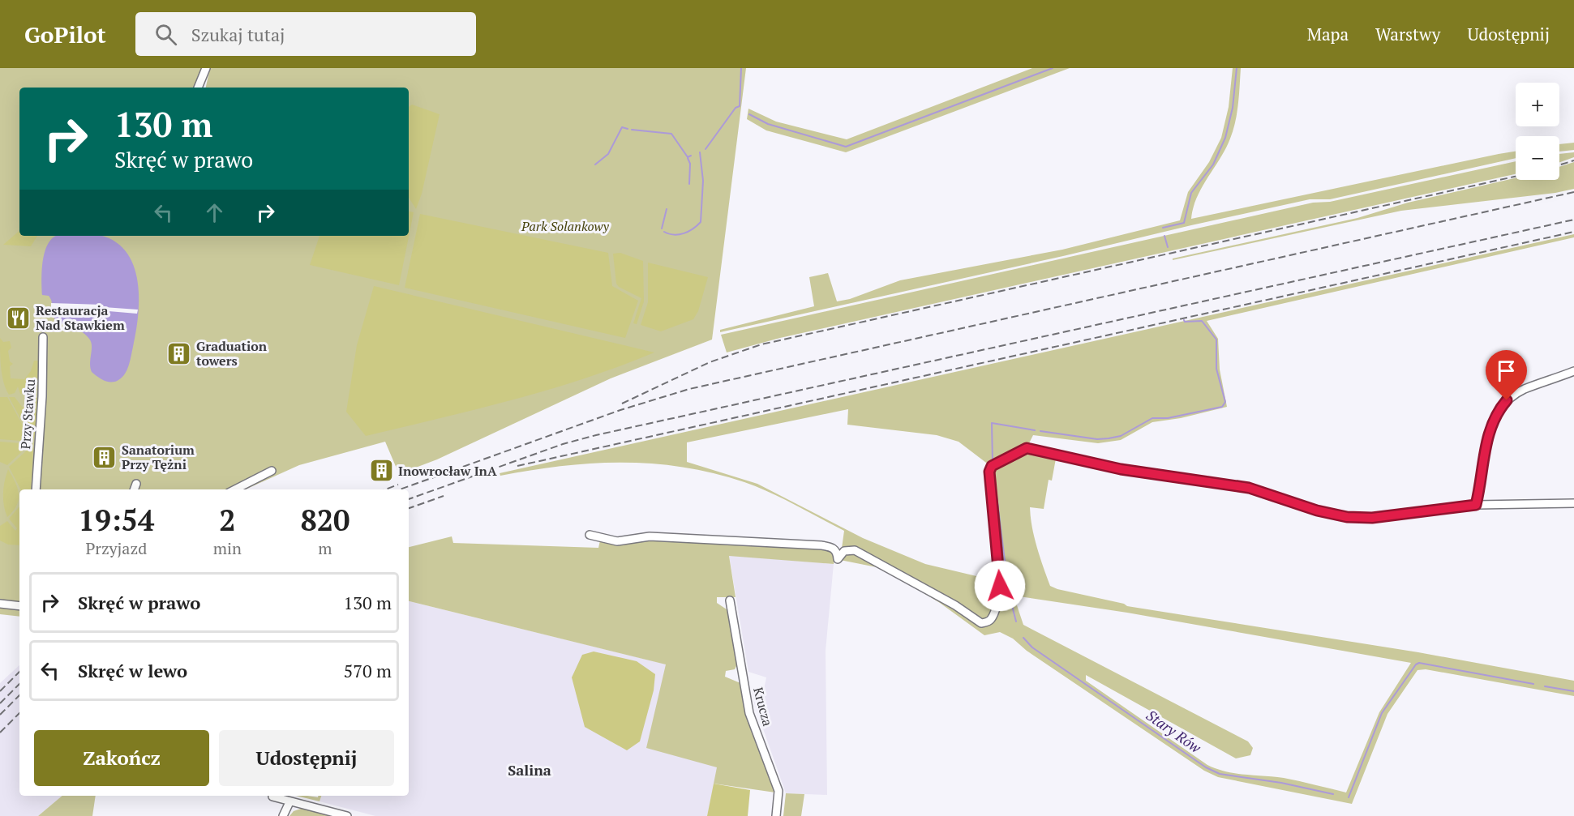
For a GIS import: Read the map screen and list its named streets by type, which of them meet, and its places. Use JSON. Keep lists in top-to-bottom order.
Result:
{
  "streets": {
    "street": ["Przy Stawku", "Krucza"]
  },
  "districts": ["Salina"],
  "water": ["Stary Rów"],
  "parks": ["Park Solankowy"],
  "places": {
    "restaurant": ["Restauracja Nad Stawkiem"],
    "building": ["Graduation towers", "Sanatorium Przy Tężni", "Inowrocław InA"]
  },
  "page": {
    "header": "GoPilot",
    "search": "Szukaj tutaj",
    "nav": ["Mapa", "Warstwy", "Udostępnij"],
    "map_buttons": ["+", "−"],
    "turn": ["130 m", "Skręć w prawo"],
    "eta": [
      "19:54",
      "Przyjazd",
      "2",
      "min",
      "820",
      "m"
    ],
    "list": [
      {
        "name": "Skręć w prawo",
        "value": "130 m"
      },
      {
        "name": "Skręć w lewo",
        "value": "570 m"
      }
    ],
    "buttons": ["Zakończ", "Udostępnij"]
  }
}
